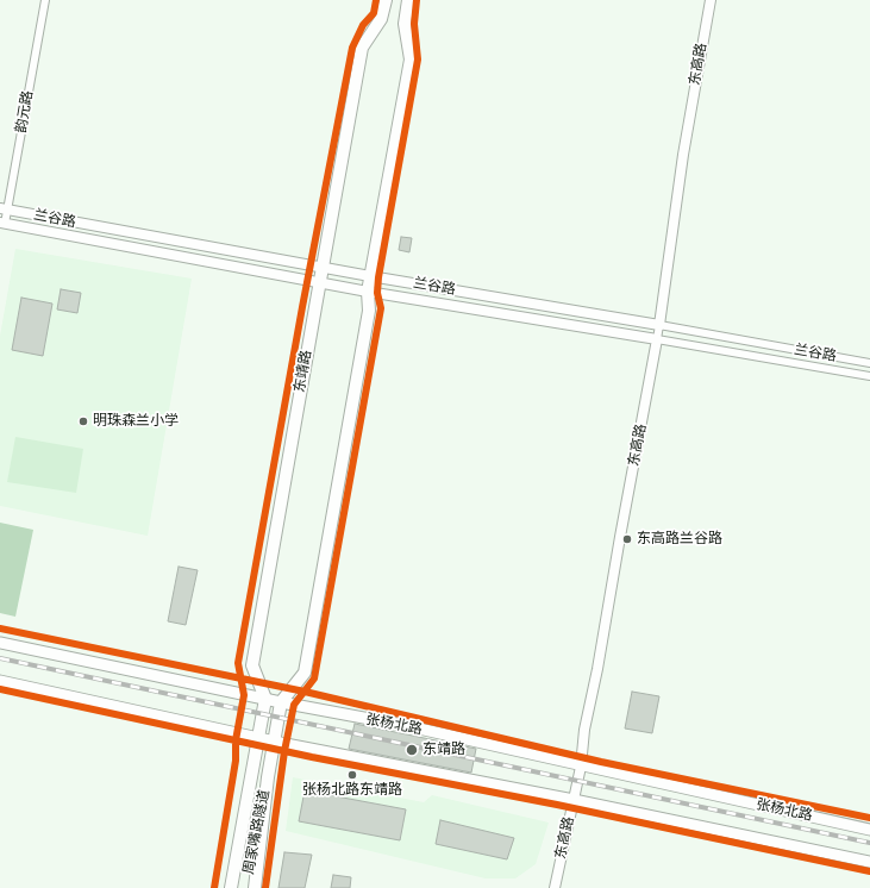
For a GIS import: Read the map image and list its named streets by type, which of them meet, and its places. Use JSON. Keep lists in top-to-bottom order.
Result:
{
  "streets": {
    "main road": ["东靖路", "张杨北路", "周家嘴路隧道"],
    "street": ["东高路", "韵元路", "兰谷路"]
  },
  "crossings": [
    ["东高路", "兰谷路"],
    ["东高路", "张杨北路"],
    ["韵元路", "兰谷路"],
    ["兰谷路", "东靖路"],
    ["东靖路", "张杨北路"]
  ],
  "places": [
    "明珠森兰小学",
    "东高路兰谷路",
    "东靖路",
    "张杨北路东靖路"
  ]
}
